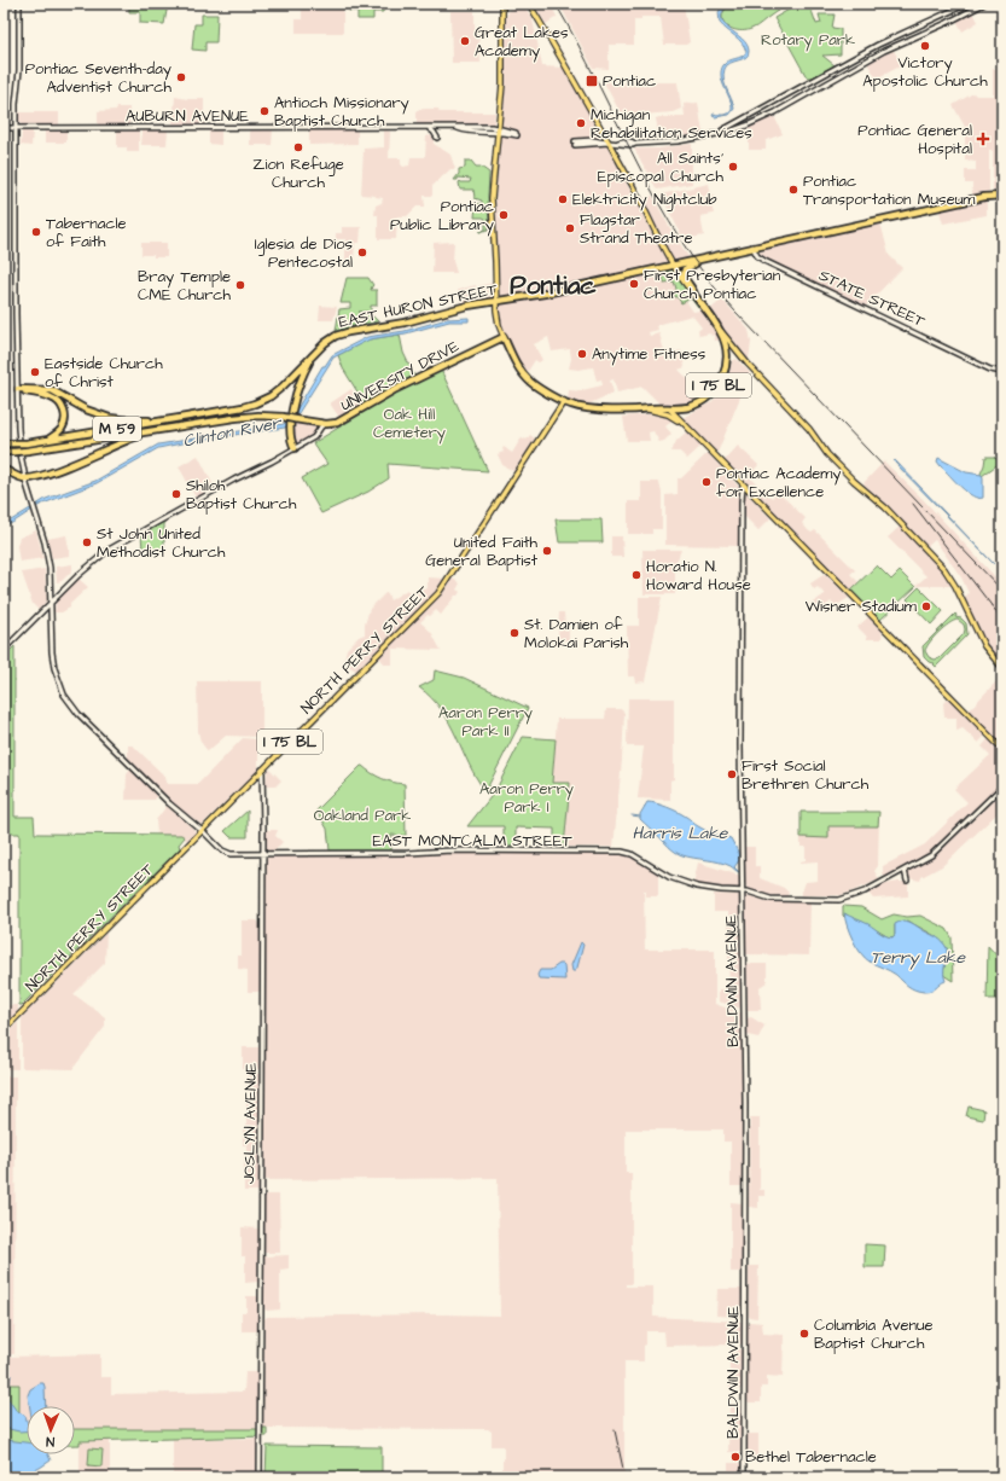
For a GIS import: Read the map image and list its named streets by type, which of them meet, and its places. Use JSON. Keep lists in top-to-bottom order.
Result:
{
  "streets": {
    "highway": [
      "EAST HURON STREET",
      "UNIVERSITY DRIVE",
      "I 75 BL",
      "M 59"
    ],
    "main road": [
      "AUBURN AVENUE",
      "STATE STREET",
      "NORTH PERRY STREET",
      "EAST MONTCALM STREET",
      "BALDWIN AVENUE",
      "JOSLYN AVENUE"
    ]
  },
  "crossings": [
    ["AUBURN AVENUE", "I 75 BL"],
    ["AUBURN AVENUE", "EAST MONTCALM STREET"],
    ["STATE STREET", "M 59"],
    ["EAST HURON STREET", "I 75 BL"],
    ["EAST HURON STREET", "M 59"],
    ["UNIVERSITY DRIVE", "I 75 BL"],
    ["UNIVERSITY DRIVE", "M 59"],
    ["UNIVERSITY DRIVE", "EAST MONTCALM STREET"],
    ["I 75 BL", "M 59"],
    ["I 75 BL", "NORTH PERRY STREET"],
    ["NORTH PERRY STREET", "EAST MONTCALM STREET"],
    ["NORTH PERRY STREET", "JOSLYN AVENUE"],
    ["EAST MONTCALM STREET", "BALDWIN AVENUE"],
    ["EAST MONTCALM STREET", "JOSLYN AVENUE"]
  ],
  "districts": ["Pontiac"],
  "water": ["Clinton River", "Harris Lake", "Terry Lake"],
  "parks": [
    "Rotary Park",
    "Oak Hill Cemetery",
    "Aaron Perry Park II",
    "Aaron Perry Park I",
    "Oakland Park"
  ],
  "places": {
    "other": [
      "Great Lakes Academy",
      "Victory Apostolic Church",
      "Pontiac Seventh-day Adventist Church",
      "Antioch Missionary Baptist Church",
      "Michigan Rehabilitation Services",
      "Zion Refuge Church",
      "All Saints' Episcopal Church",
      "Pontiac Transportation Museum",
      "Elektricity Nightclub",
      "Pontiac Public Library",
      "Flagstar Strand Theatre",
      "Tabernacle of Faith",
      "Iglesia de Dios Pentecostal",
      "First Presbyterian Church Pontiac",
      "Bray Temple CME Church",
      "Anytime Fitness",
      "Eastside Church of Christ",
      "Pontiac Academy for Excellence",
      "Shiloh Baptist Church",
      "St John United Methodist Church",
      "United Faith General Baptist",
      "Horatio N. Howard House",
      "Wisner Stadium",
      "St. Damien of Molokai Parish",
      "First Social Brethren Church",
      "Columbia Avenue Baptist Church",
      "Bethel Tabernacle"
    ],
    "transit": ["Pontiac"],
    "health": ["Pontiac General Hospital"]
  },
  "north": "bottom"
}
